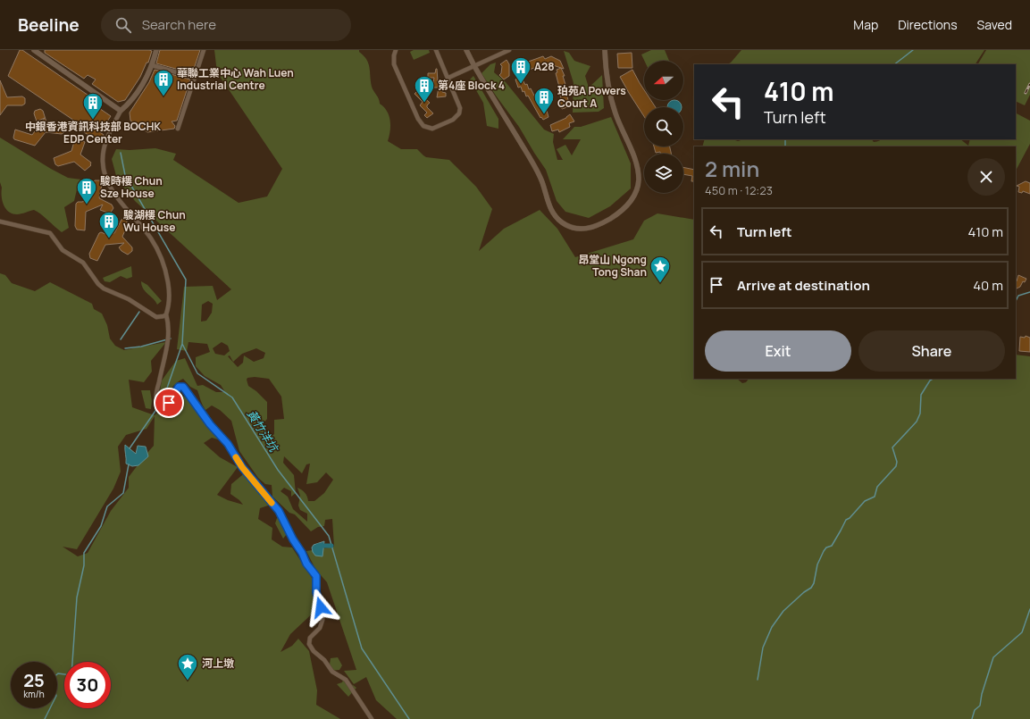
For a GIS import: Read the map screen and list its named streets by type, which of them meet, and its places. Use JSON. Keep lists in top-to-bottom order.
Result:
{
  "water": ["黃竹洋坑"],
  "places": {
    "building": [
      "A28",
      "華聯工業中心 Wah Luen Industrial Centre",
      "第4座 Block 4",
      "珀苑A Powers Court A",
      "中銀香港資訊科技部 BOCHK EDP Center",
      "駿時樓 Chun Sze House",
      "駿湖樓 Chun Wu House"
    ],
    "place": ["昂堂山 Ngong Tong Shan", "河上墩"]
  },
  "north": "left",
  "page": {
    "header": "Beeline",
    "search": "Search here",
    "nav": ["Map", "Directions", "Saved"],
    "turn": ["410 m", "Turn left"],
    "heading": ["2 min", "450 m · 12:23"],
    "list": [
      {
        "name": "Turn left",
        "value": "410 m"
      },
      {
        "name": "Arrive at destination",
        "value": "40 m"
      }
    ],
    "buttons": ["Exit", "Share"],
    "speed": "25 km/h",
    "limit": "30"
  }
}
